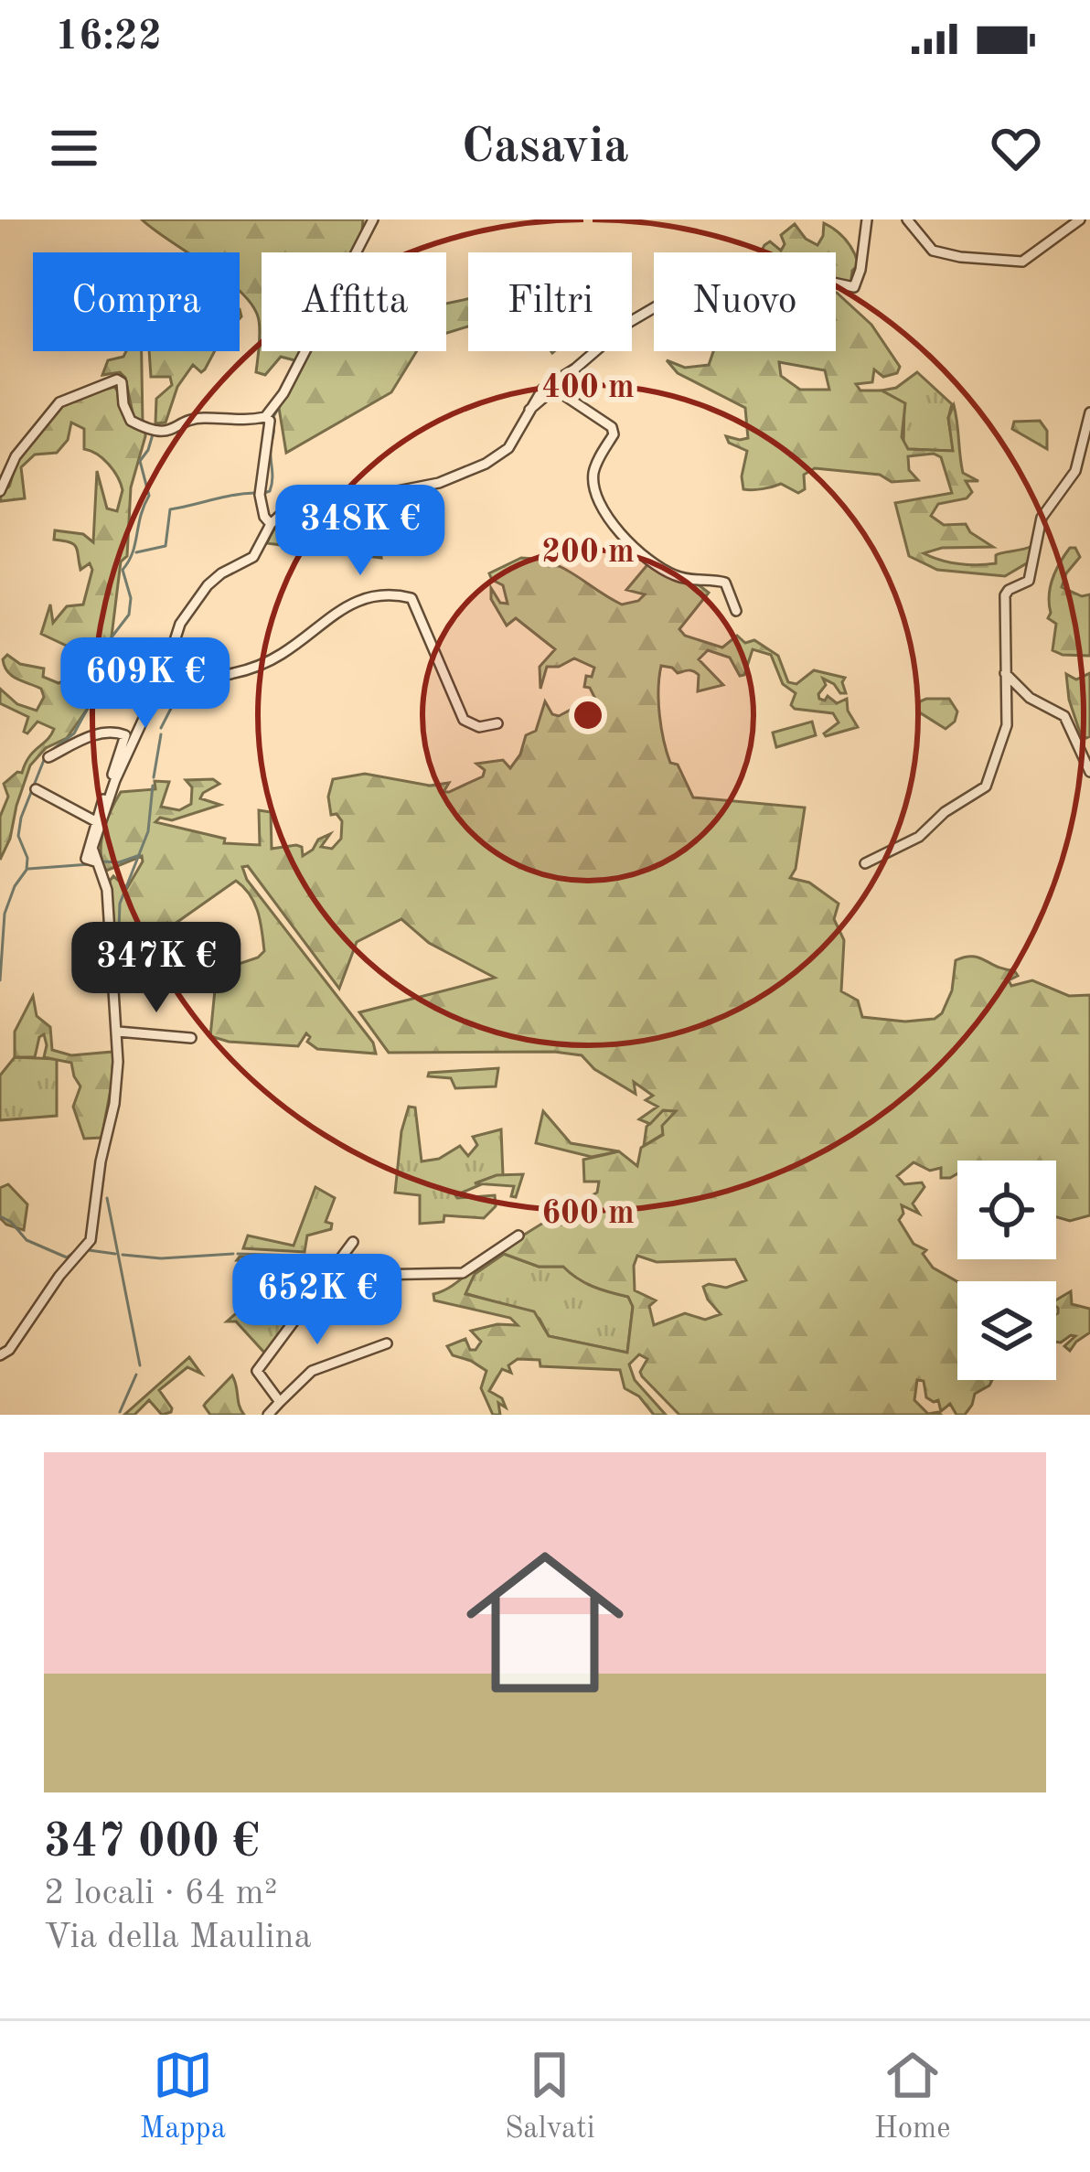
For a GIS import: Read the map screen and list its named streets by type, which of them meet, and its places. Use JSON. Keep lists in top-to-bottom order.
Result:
{
  "page": {
    "status": "16:22",
    "header": "Casavia",
    "chip": [
      "Compra",
      "Affitta",
      "Filtri",
      "Nuovo"
    ],
    "price": [
      "348K €",
      "609K €",
      "347K €",
      "652K €"
    ],
    "list": [
      {
        "name": "347 000 €",
        "note": "2 locali · 64 m² · Via della Maulina"
      }
    ],
    "tabs": ["Mappa", "Salvati", "Home"]
  },
  "rings": ["400 m", "200 m", "600 m"]
}
